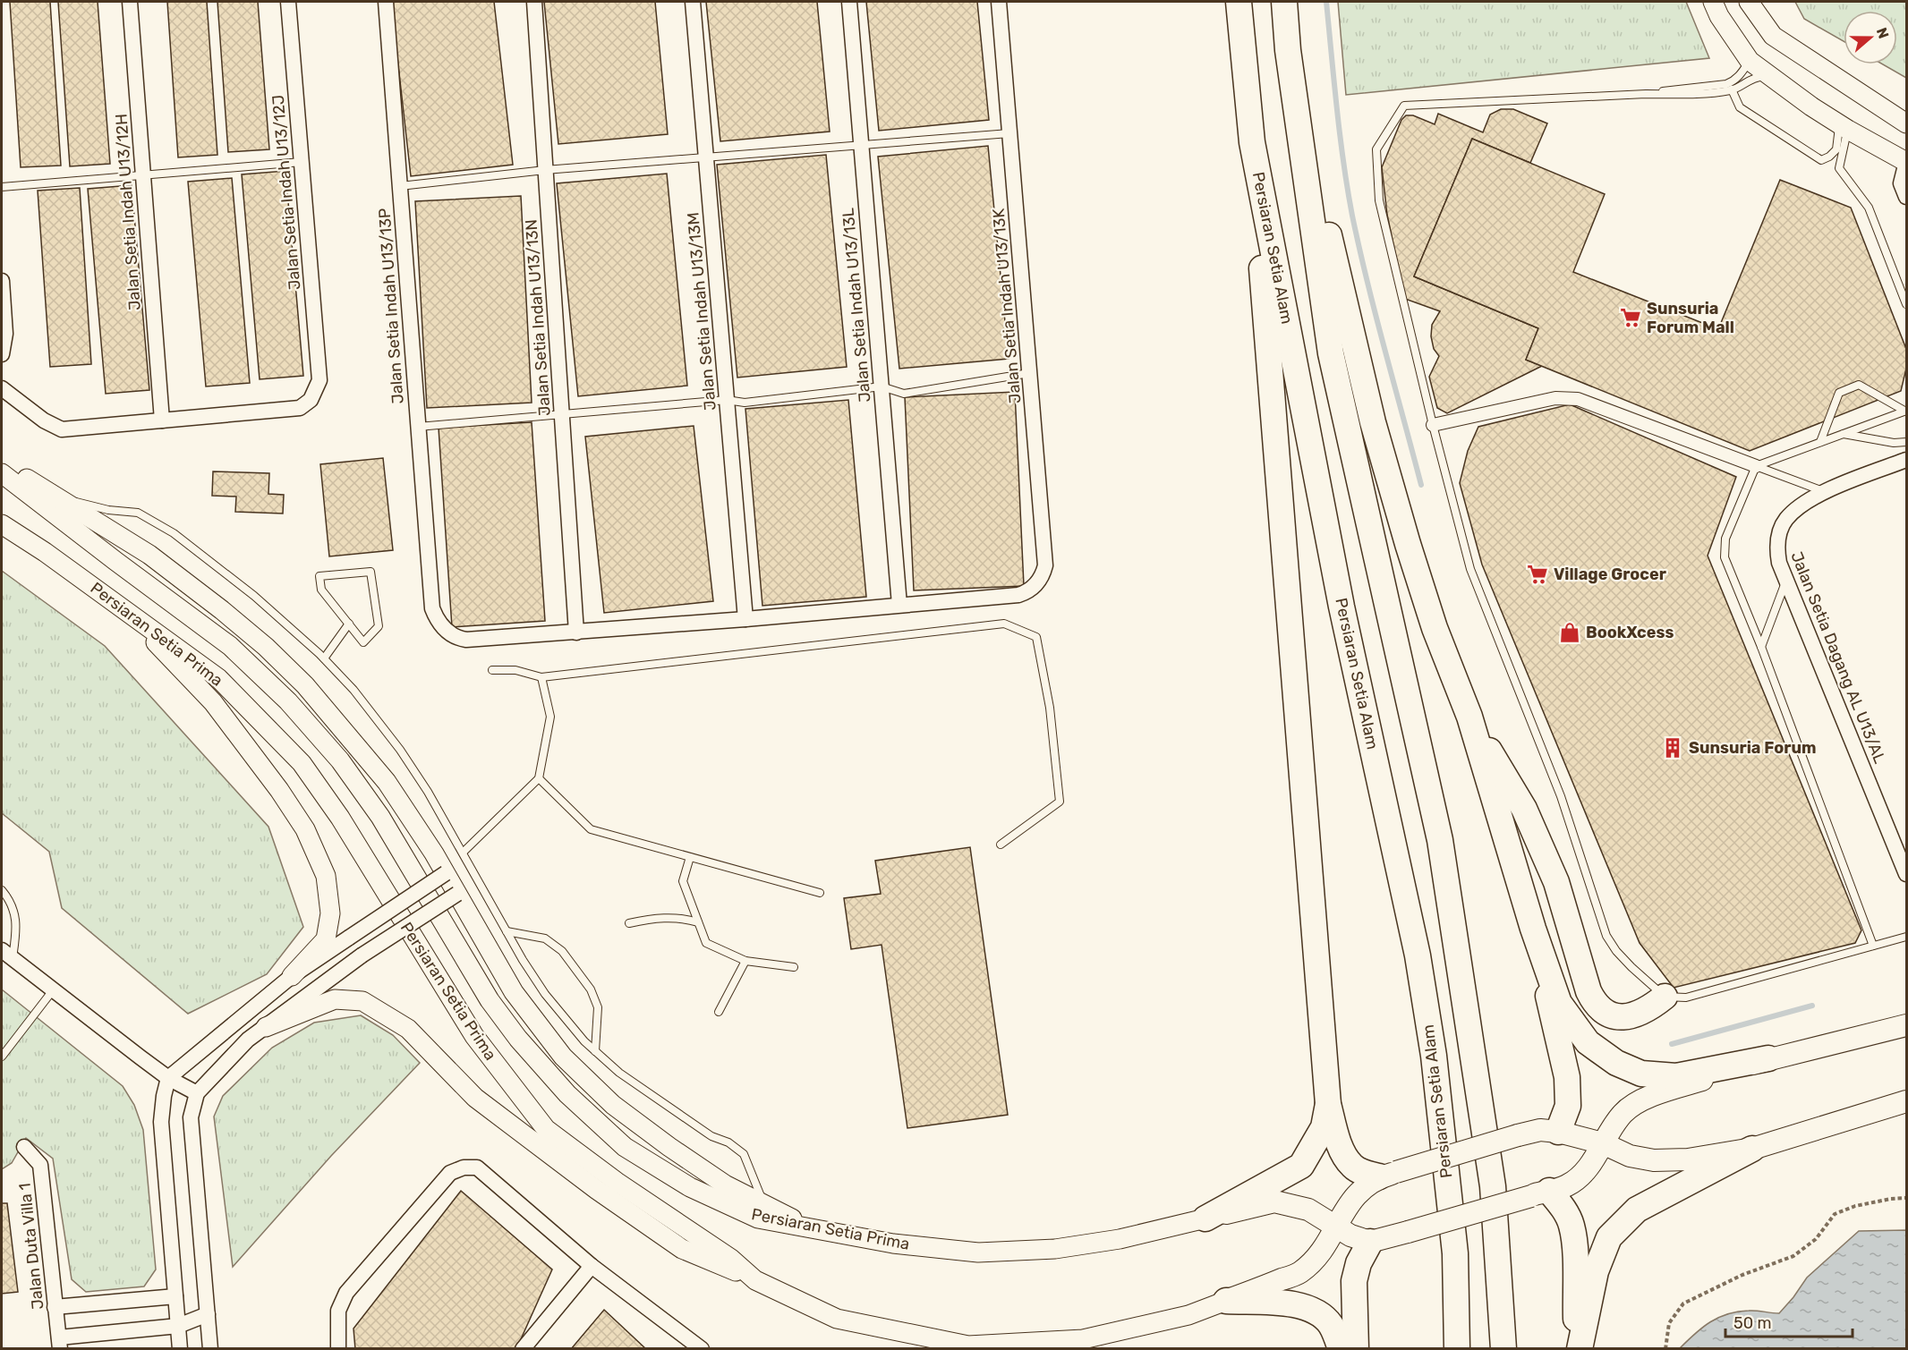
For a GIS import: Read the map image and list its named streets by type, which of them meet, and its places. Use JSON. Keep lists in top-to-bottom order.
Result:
{
  "streets": {
    "highway": ["Persiaran Setia Alam"],
    "street": [
      "Jalan Setia Indah U13/12J",
      "Jalan Setia Indah U13/12H",
      "Jalan Setia Indah U13/13L",
      "Jalan Setia Indah U13/13P",
      "Jalan Setia Indah U13/13K",
      "Jalan Setia Indah U13/13M",
      "Jalan Setia Indah U13/13N",
      "Persiaran Setia Prima",
      "Jalan Setia Dagang AL U13/AL",
      "Jalan Duta Villa 1"
    ]
  },
  "crossings": [
    ["Jalan Setia Indah U13/12J", "Jalan Setia Indah U13/12H"],
    ["Jalan Setia Indah U13/13L", "Jalan Setia Indah U13/13K"],
    ["Jalan Setia Indah U13/13P", "Jalan Setia Indah U13/13N"]
  ],
  "places": {
    "supermarket": ["Sunsuria Forum Mall", "Village Grocer"],
    "shop": ["BookXcess"],
    "building": ["Sunsuria Forum"]
  },
  "scale_bar": "50 m",
  "north": "right"
}
